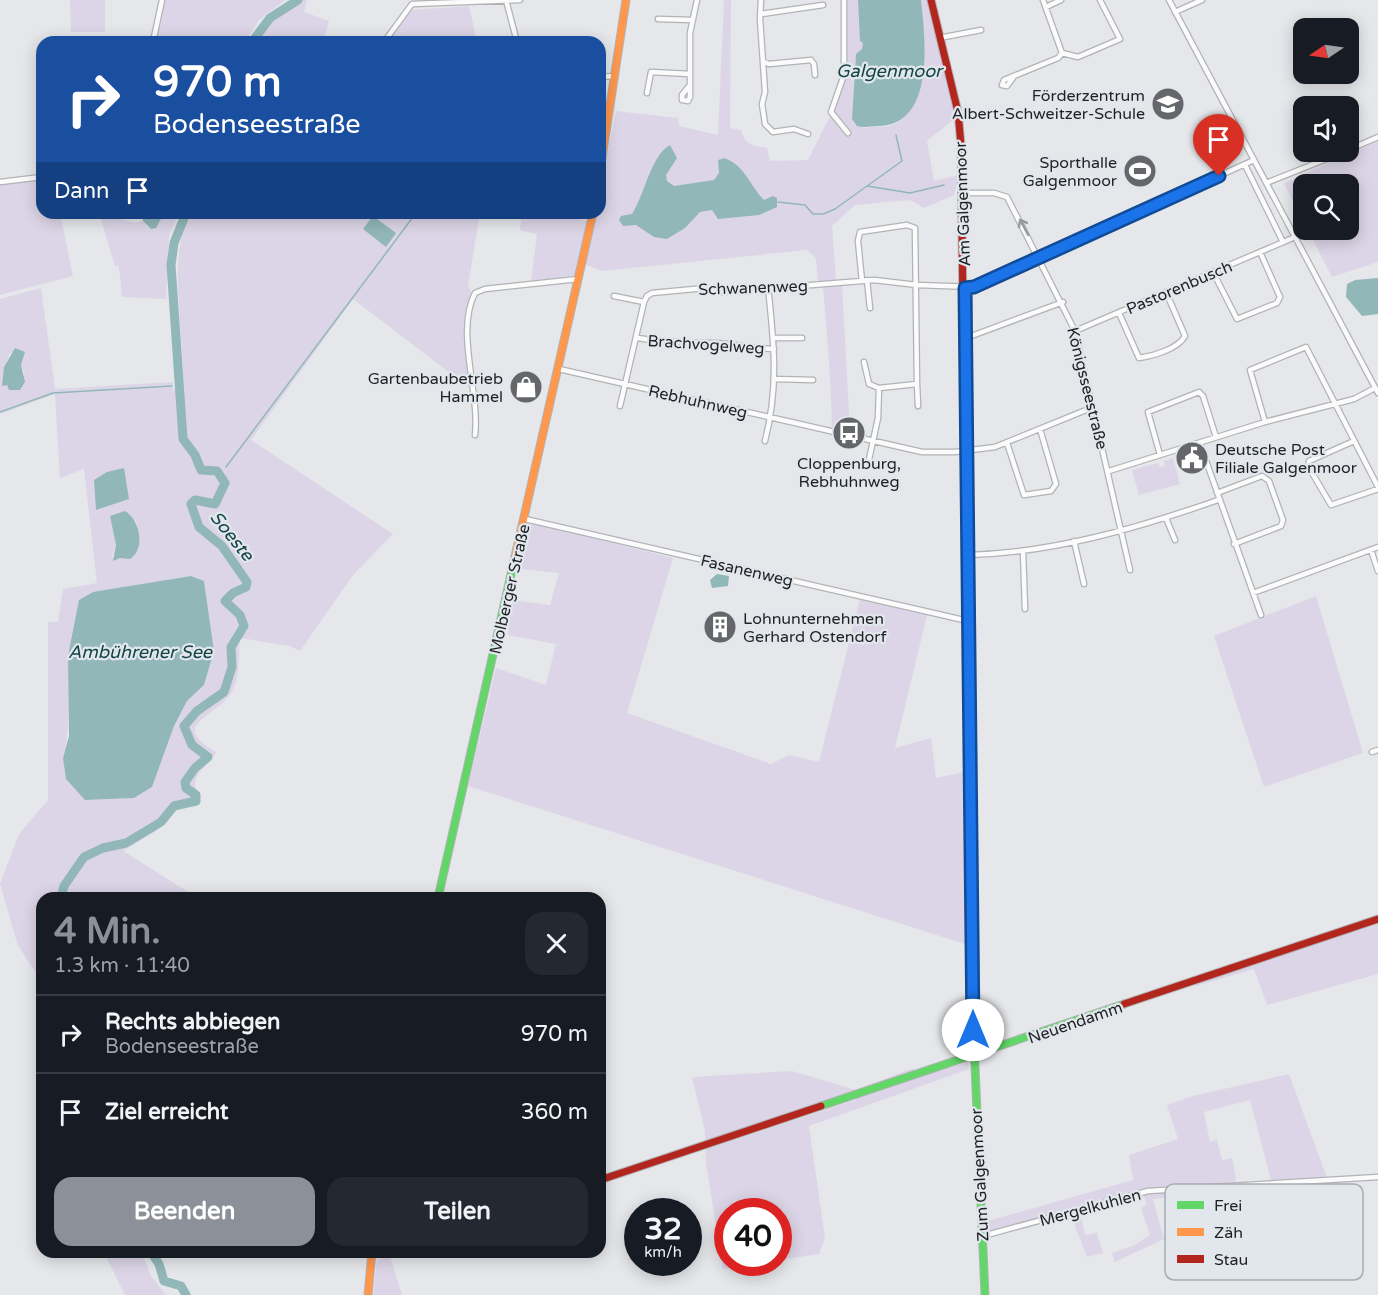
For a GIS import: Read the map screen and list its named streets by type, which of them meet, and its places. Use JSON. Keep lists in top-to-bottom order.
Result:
{
  "streets": {
    "street": [
      "Am Galgenmoor",
      "Schwanenweg",
      "Pastorenbusch",
      "Brachvogelweg",
      "Königsseestraße",
      "Rebhuhnweg",
      "Fasanenweg",
      "Molberger Straße",
      "Neuendamm",
      "Zum Galgenmoor",
      "Mergelkuhlen"
    ]
  },
  "crossings": [
    ["Am Galgenmoor", "Schwanenweg"],
    ["Am Galgenmoor", "Königsseestraße"],
    ["Am Galgenmoor", "Rebhuhnweg"],
    ["Am Galgenmoor", "Fasanenweg"],
    ["Am Galgenmoor", "Neuendamm"],
    ["Am Galgenmoor", "Zum Galgenmoor"],
    ["Pastorenbusch", "Königsseestraße"],
    ["Königsseestraße", "Rebhuhnweg"],
    ["Rebhuhnweg", "Molberger Straße"],
    ["Fasanenweg", "Molberger Straße"],
    ["Neuendamm", "Zum Galgenmoor"],
    ["Zum Galgenmoor", "Mergelkuhlen"]
  ],
  "water": ["Galgenmoor", "Soeste", "Ambührener See"],
  "places": {
    "school or university": ["Förderzentrum Albert-Schweitzer-Schule"],
    "sports": ["Sporthalle Galgenmoor"],
    "shop": ["Gartenbaubetrieb Hammel"],
    "bus stop": ["Cloppenburg, Rebhuhnweg"],
    "public building": ["Deutsche Post Filiale Galgenmoor"],
    "building": ["Lohnunternehmen Gerhard Ostendorf"]
  },
  "legend": ["Frei", "Zäh", "Stau"],
  "north": "left",
  "page": {
    "turn": ["970 m", "Bodenseestraße"],
    "then": "Dann",
    "heading": ["4 Min.", "1.3 km · 11:40"],
    "list": [
      {
        "name": "Rechts abbiegen",
        "note": "Bodenseestraße",
        "value": "970 m"
      },
      {
        "name": "Ziel erreicht",
        "value": "360 m"
      }
    ],
    "buttons": ["Beenden", "Teilen"],
    "speed": "32 km/h",
    "limit": "40"
  }
}
